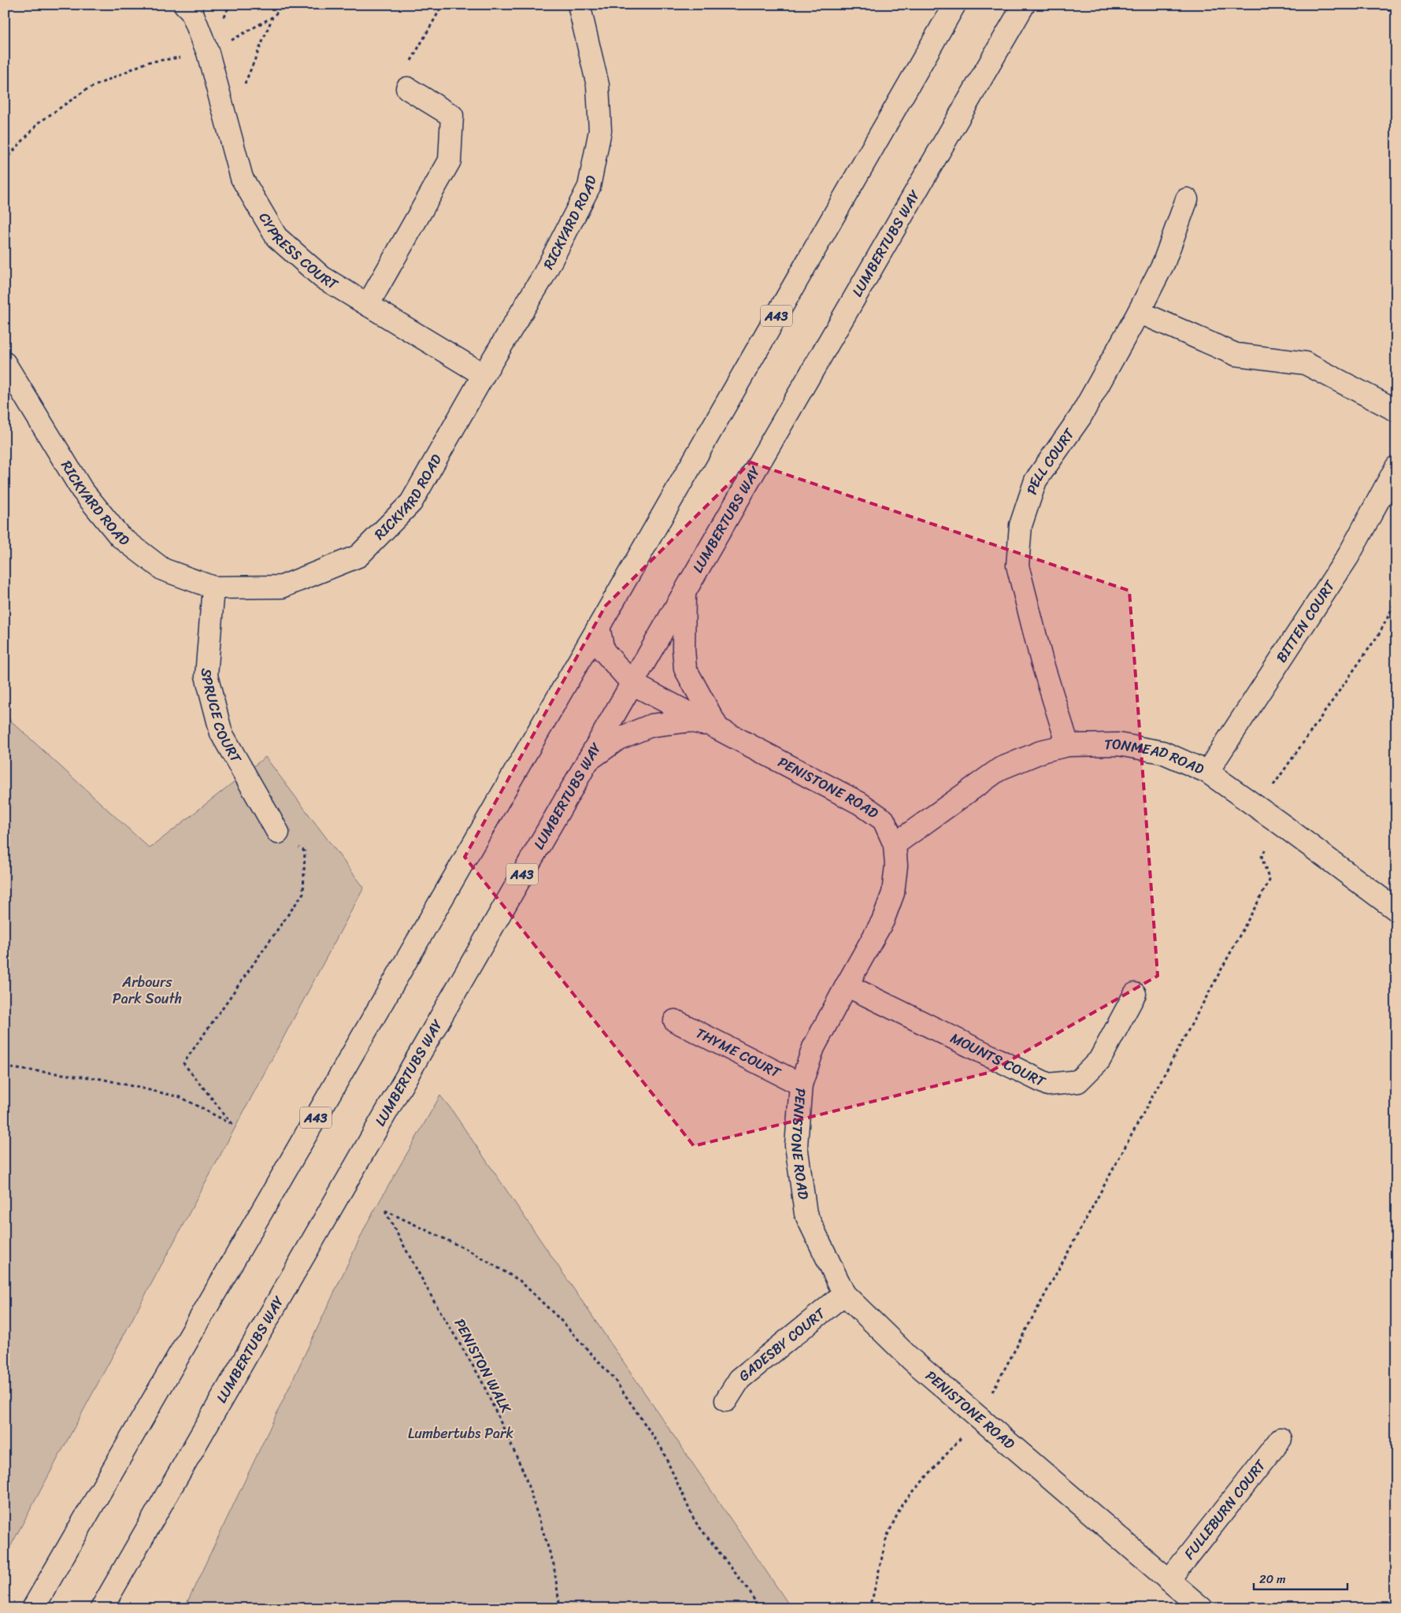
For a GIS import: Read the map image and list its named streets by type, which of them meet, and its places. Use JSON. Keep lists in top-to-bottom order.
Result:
{
  "streets": {
    "main road": [
      "RICKYARD ROAD",
      "LUMBERTUBS WAY",
      "CYPRESS COURT",
      "A43",
      "PELL COURT",
      "BITTEN COURT",
      "SPRUCE COURT",
      "TONMEAD ROAD",
      "PENISTONE ROAD",
      "THYME COURT",
      "MOUNTS COURT",
      "GADESBY COURT",
      "FULLEBURN COURT"
    ],
    "path": ["PENISTON WALK"]
  },
  "crossings": [
    ["RICKYARD ROAD", "CYPRESS COURT"],
    ["RICKYARD ROAD", "SPRUCE COURT"],
    ["LUMBERTUBS WAY", "PENISTONE ROAD"],
    ["PELL COURT", "TONMEAD ROAD"],
    ["BITTEN COURT", "TONMEAD ROAD"],
    ["TONMEAD ROAD", "PENISTONE ROAD"],
    ["PENISTONE ROAD", "THYME COURT"],
    ["PENISTONE ROAD", "MOUNTS COURT"],
    ["PENISTONE ROAD", "GADESBY COURT"],
    ["PENISTONE ROAD", "FULLEBURN COURT"]
  ],
  "parks": ["Arbours Park South", "Lumbertubs Park"],
  "scale_bar": "20 m"
}
